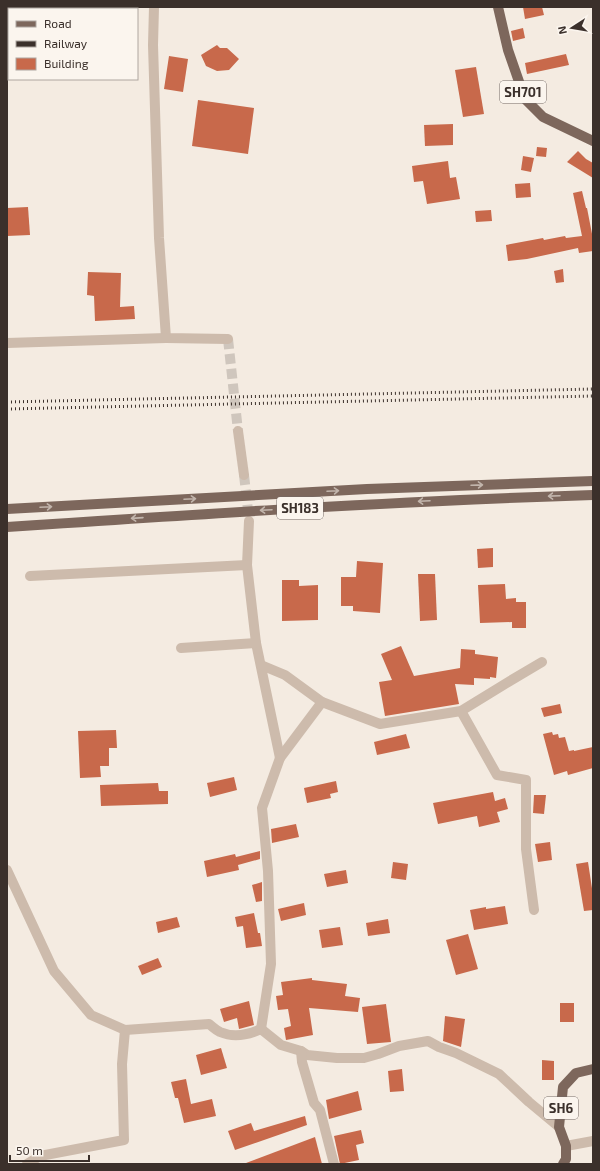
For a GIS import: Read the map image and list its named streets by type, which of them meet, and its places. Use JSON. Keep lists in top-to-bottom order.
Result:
{
  "streets": {
    "main road": ["SH701", "SH183", "SH6"]
  },
  "legend": ["Road", "Railway", "Building"],
  "scale_bar": "50 m",
  "north": "left"
}
